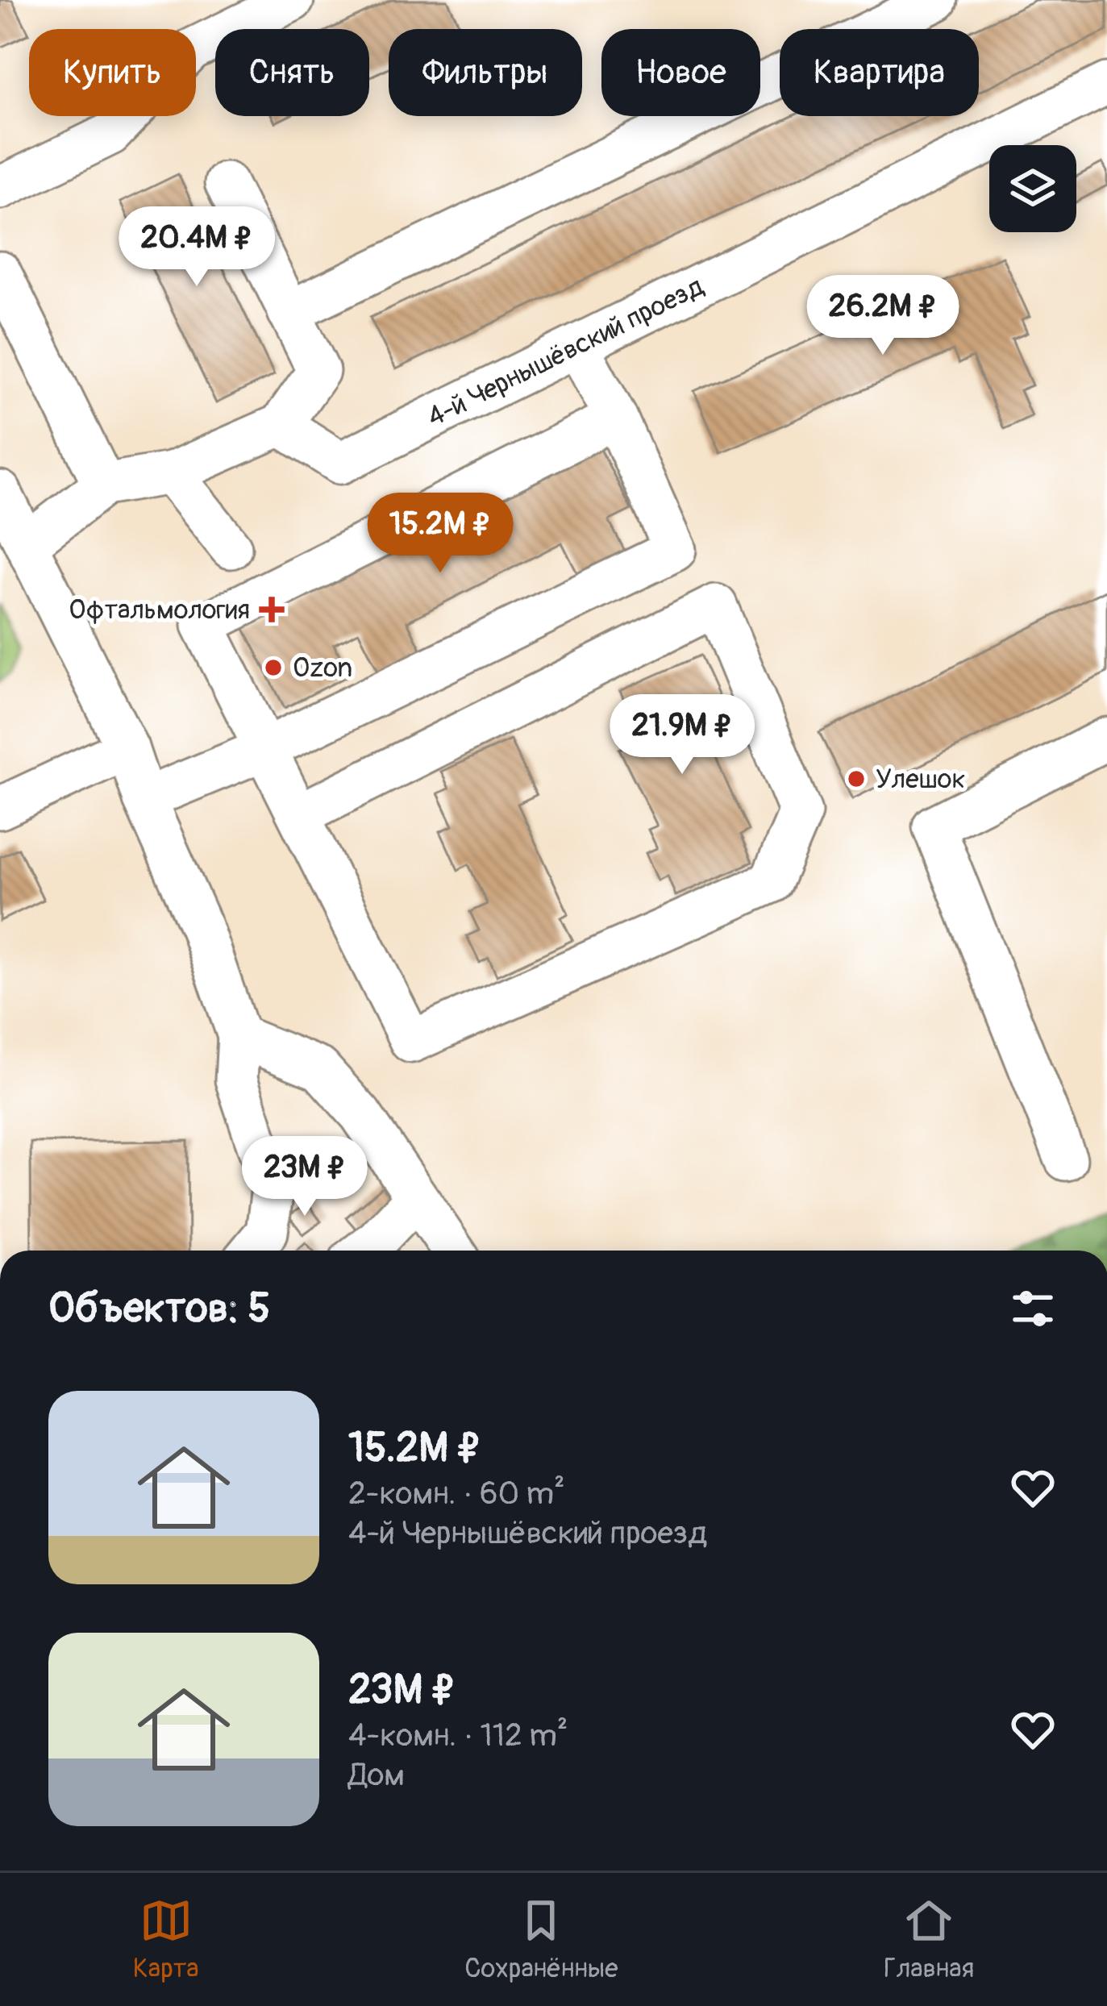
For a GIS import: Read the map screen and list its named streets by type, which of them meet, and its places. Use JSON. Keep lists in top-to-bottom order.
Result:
{
  "streets": {
    "street": ["4-й Чернышёвский проезд"]
  },
  "places": {
    "health": ["Офтальмология"],
    "other": ["Ozon", "Улешок"]
  },
  "page": {
    "chip": [
      "Купить",
      "Снять",
      "Фильтры",
      "Новое",
      "Квартира"
    ],
    "price": [
      "20.4M ₽",
      "26.2M ₽",
      "15.2M ₽",
      "21.9M ₽",
      "23M ₽"
    ],
    "heading": "Объектов: 5",
    "list": [
      {
        "name": "15.2M ₽",
        "note": "2-комн. · 60 m² · 4-й Чернышёвский проезд"
      },
      {
        "name": "23M ₽",
        "note": "4-комн. · 112 m² · Дом"
      }
    ],
    "tabs": ["Карта", "Сохранённые", "Главная"]
  }
}
